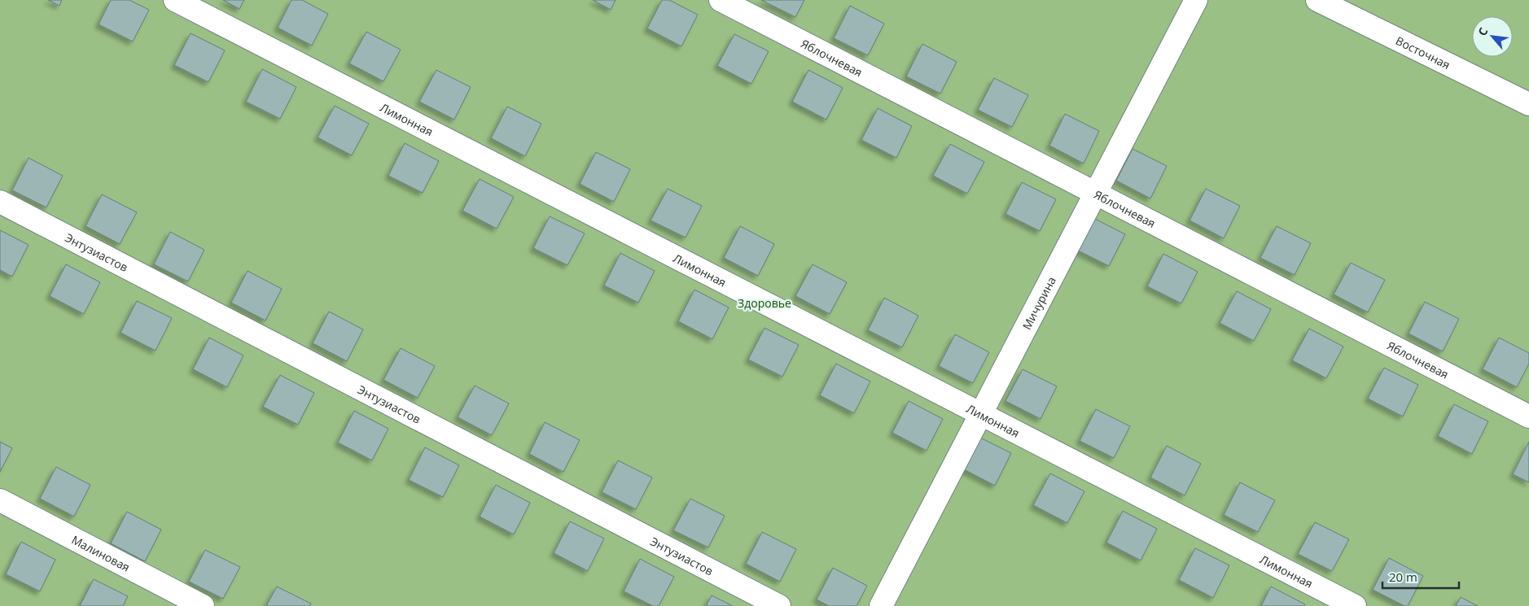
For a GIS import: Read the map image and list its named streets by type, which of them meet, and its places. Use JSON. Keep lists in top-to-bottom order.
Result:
{
  "streets": {
    "street": [
      "Восточная",
      "Яблочневая",
      "Лимонная",
      "Энтузиастов",
      "Мичурина",
      "Малиновая"
    ]
  },
  "crossings": [
    ["Яблочневая", "Мичурина"],
    ["Лимонная", "Мичурина"]
  ],
  "parks": ["Здоровье"],
  "scale_bar": "20 m",
  "north": "top left"
}
